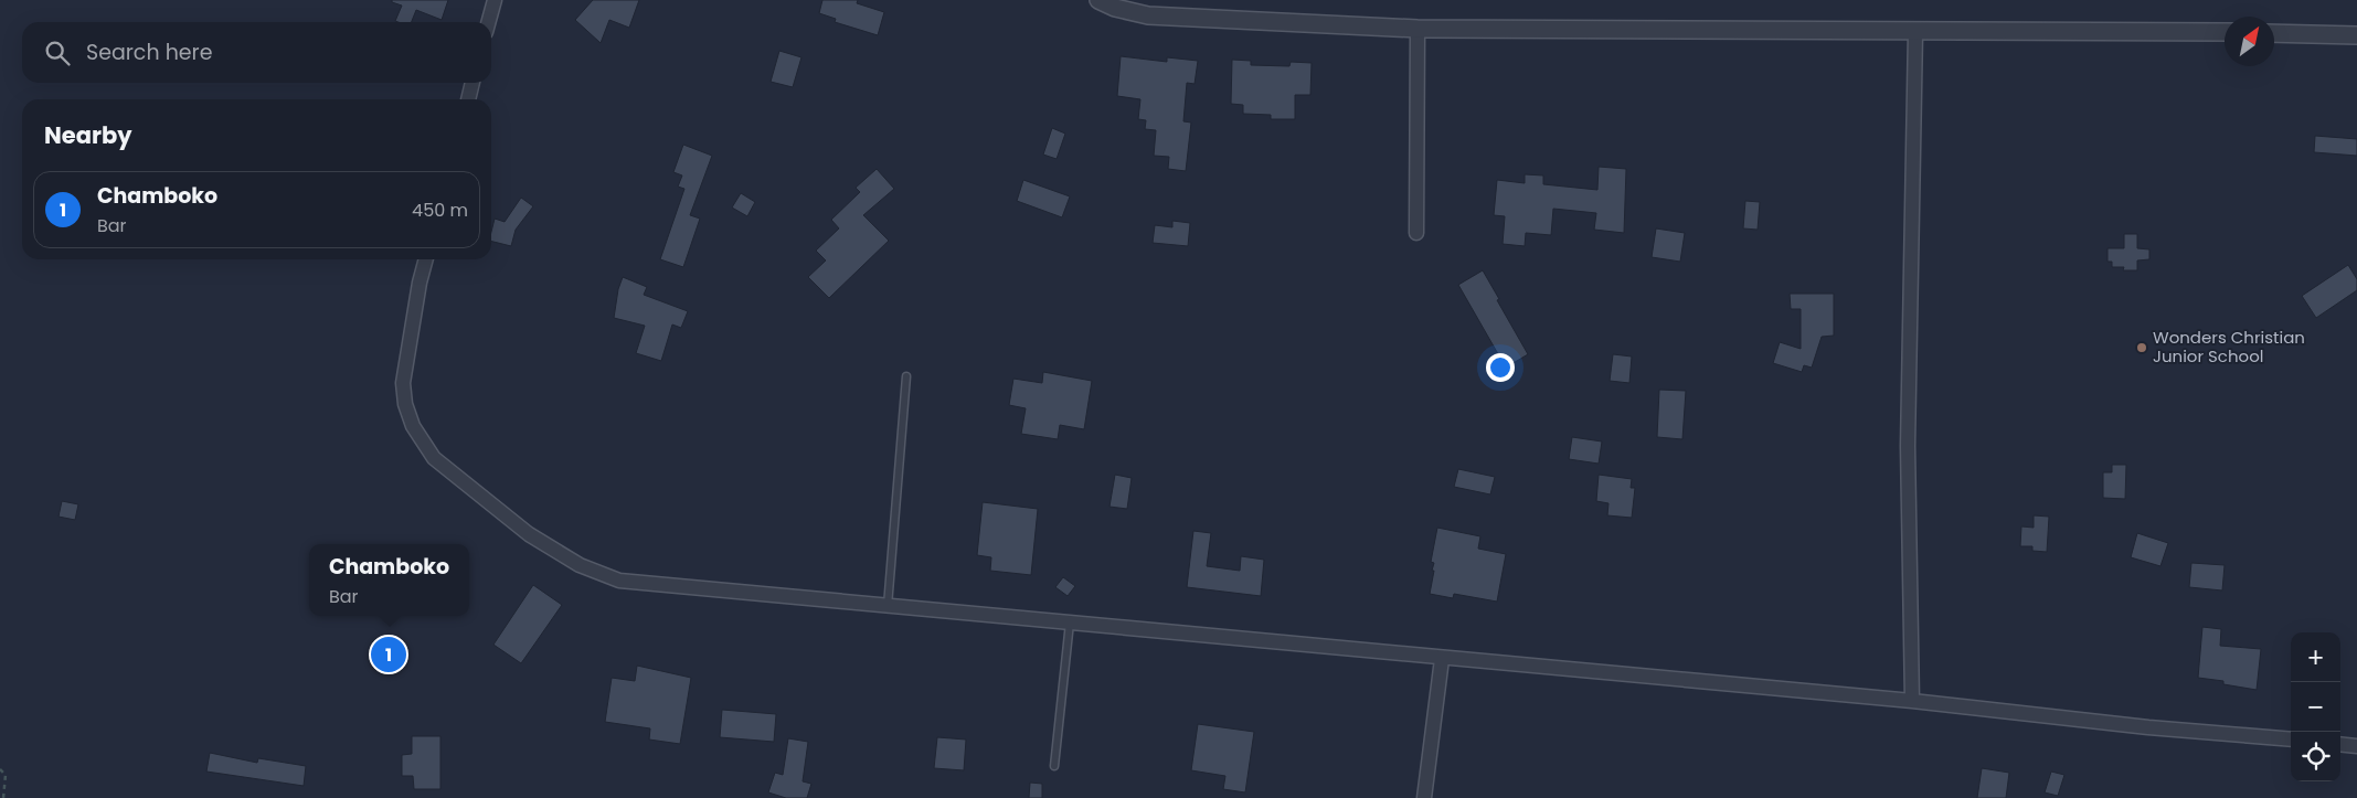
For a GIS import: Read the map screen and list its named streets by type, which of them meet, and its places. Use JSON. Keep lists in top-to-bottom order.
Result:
{
  "places": ["Wonders Christian Junior School"],
  "north": "top right",
  "page": {
    "search": "Search here",
    "heading": "Nearby",
    "list": [
      {
        "mark": "1",
        "name": "Chamboko",
        "note": "Bar",
        "value": "450 m"
      }
    ],
    "popup": ["Chamboko", "Bar"],
    "map_buttons": ["+", "−"],
    "pins": "1"
  }
}
